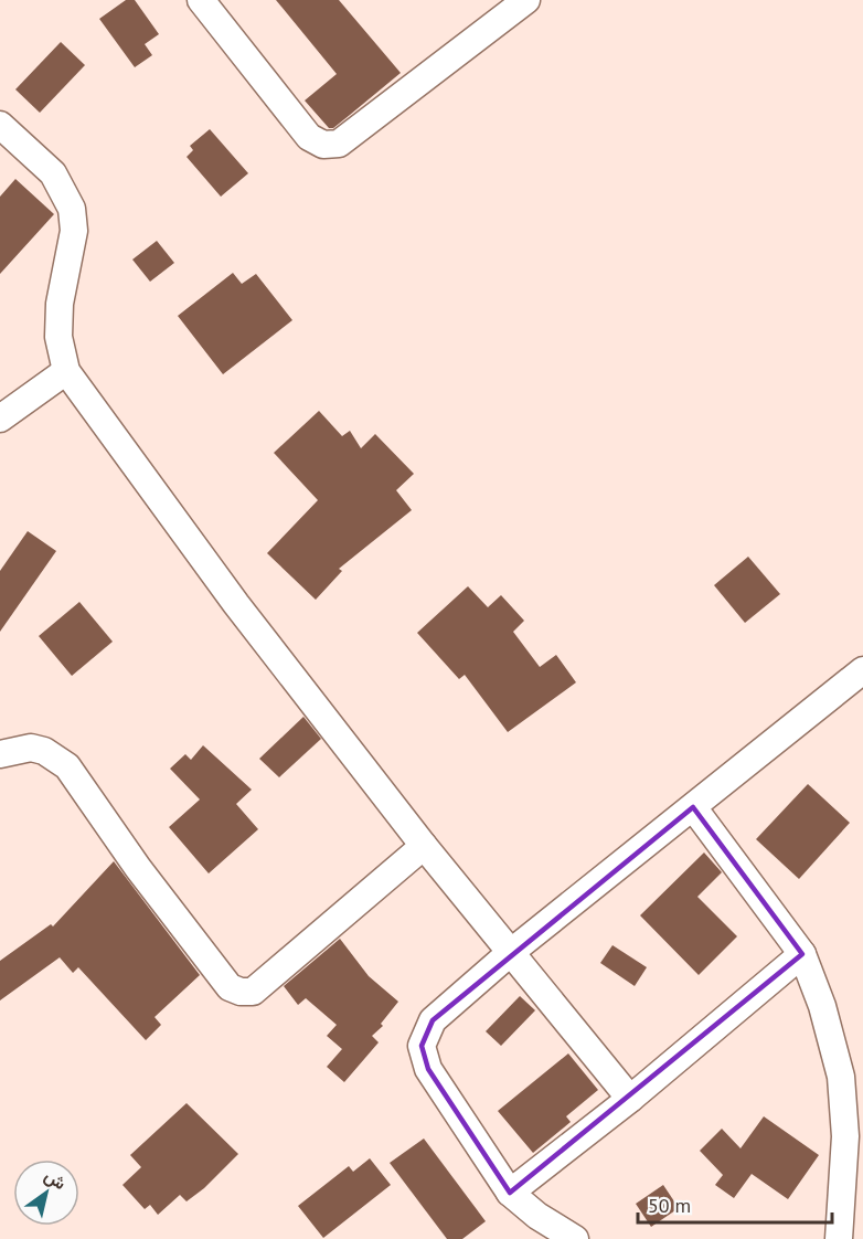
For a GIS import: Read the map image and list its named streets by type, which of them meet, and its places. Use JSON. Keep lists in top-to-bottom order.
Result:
{
  "scale_bar": "50 m",
  "north": "top right"
}
